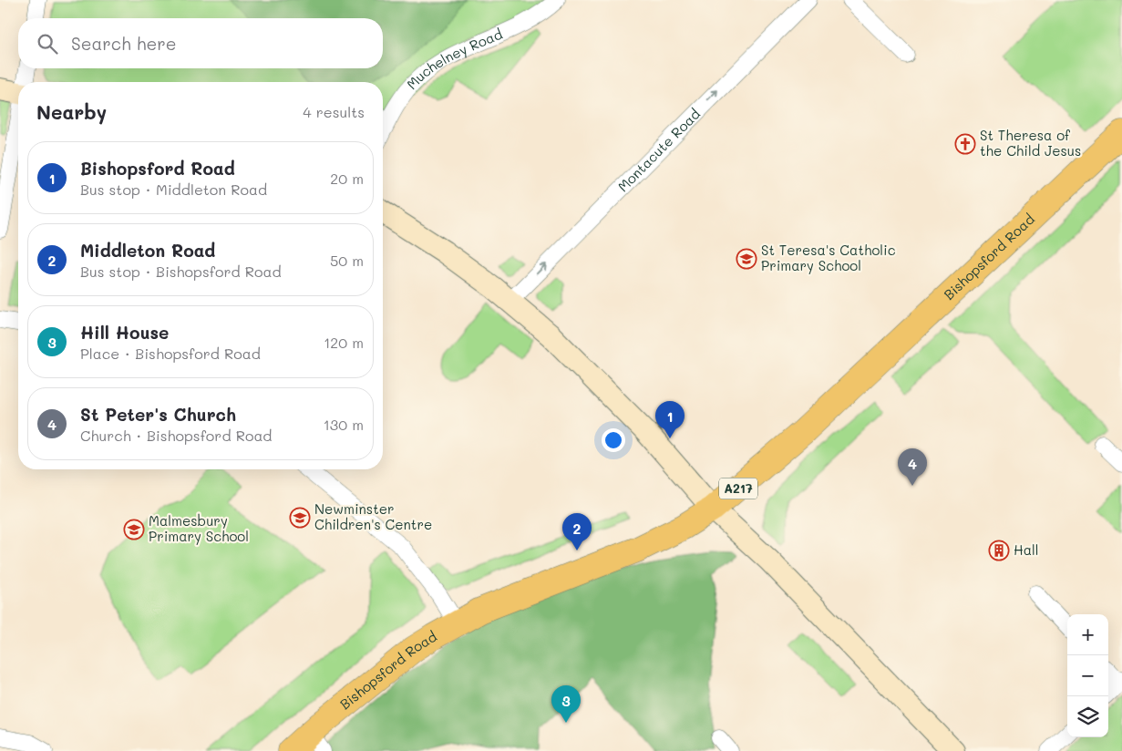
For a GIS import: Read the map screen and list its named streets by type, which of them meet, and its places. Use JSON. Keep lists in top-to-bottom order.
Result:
{
  "streets": {
    "main road": ["Bishopsford Road", "A217"],
    "street": ["Muchelney Road", "Montacute Road"]
  },
  "one_way": ["Montacute Road"],
  "places": {
    "church": ["St Theresa of the Child Jesus"],
    "school or university": ["St Teresa's Catholic Primary School", "Newminster Children's Centre", "Malmesbury Primary School"],
    "building": ["Hall"]
  },
  "page": {
    "search": "Search here",
    "heading": ["Nearby", "4 results"],
    "list": [
      {
        "mark": "1",
        "name": "Bishopsford Road",
        "note": "Bus stop · Middleton Road",
        "value": "20 m"
      },
      {
        "mark": "2",
        "name": "Middleton Road",
        "note": "Bus stop · Bishopsford Road",
        "value": "50 m"
      },
      {
        "mark": "3",
        "name": "Hill House",
        "note": "Place · Bishopsford Road",
        "value": "120 m"
      },
      {
        "mark": "4",
        "name": "St Peter's Church",
        "note": "Church · Bishopsford Road",
        "value": "130 m"
      }
    ],
    "pins": [
      "1",
      "4",
      "2",
      "3"
    ],
    "map_buttons": ["+", "−"]
  }
}
